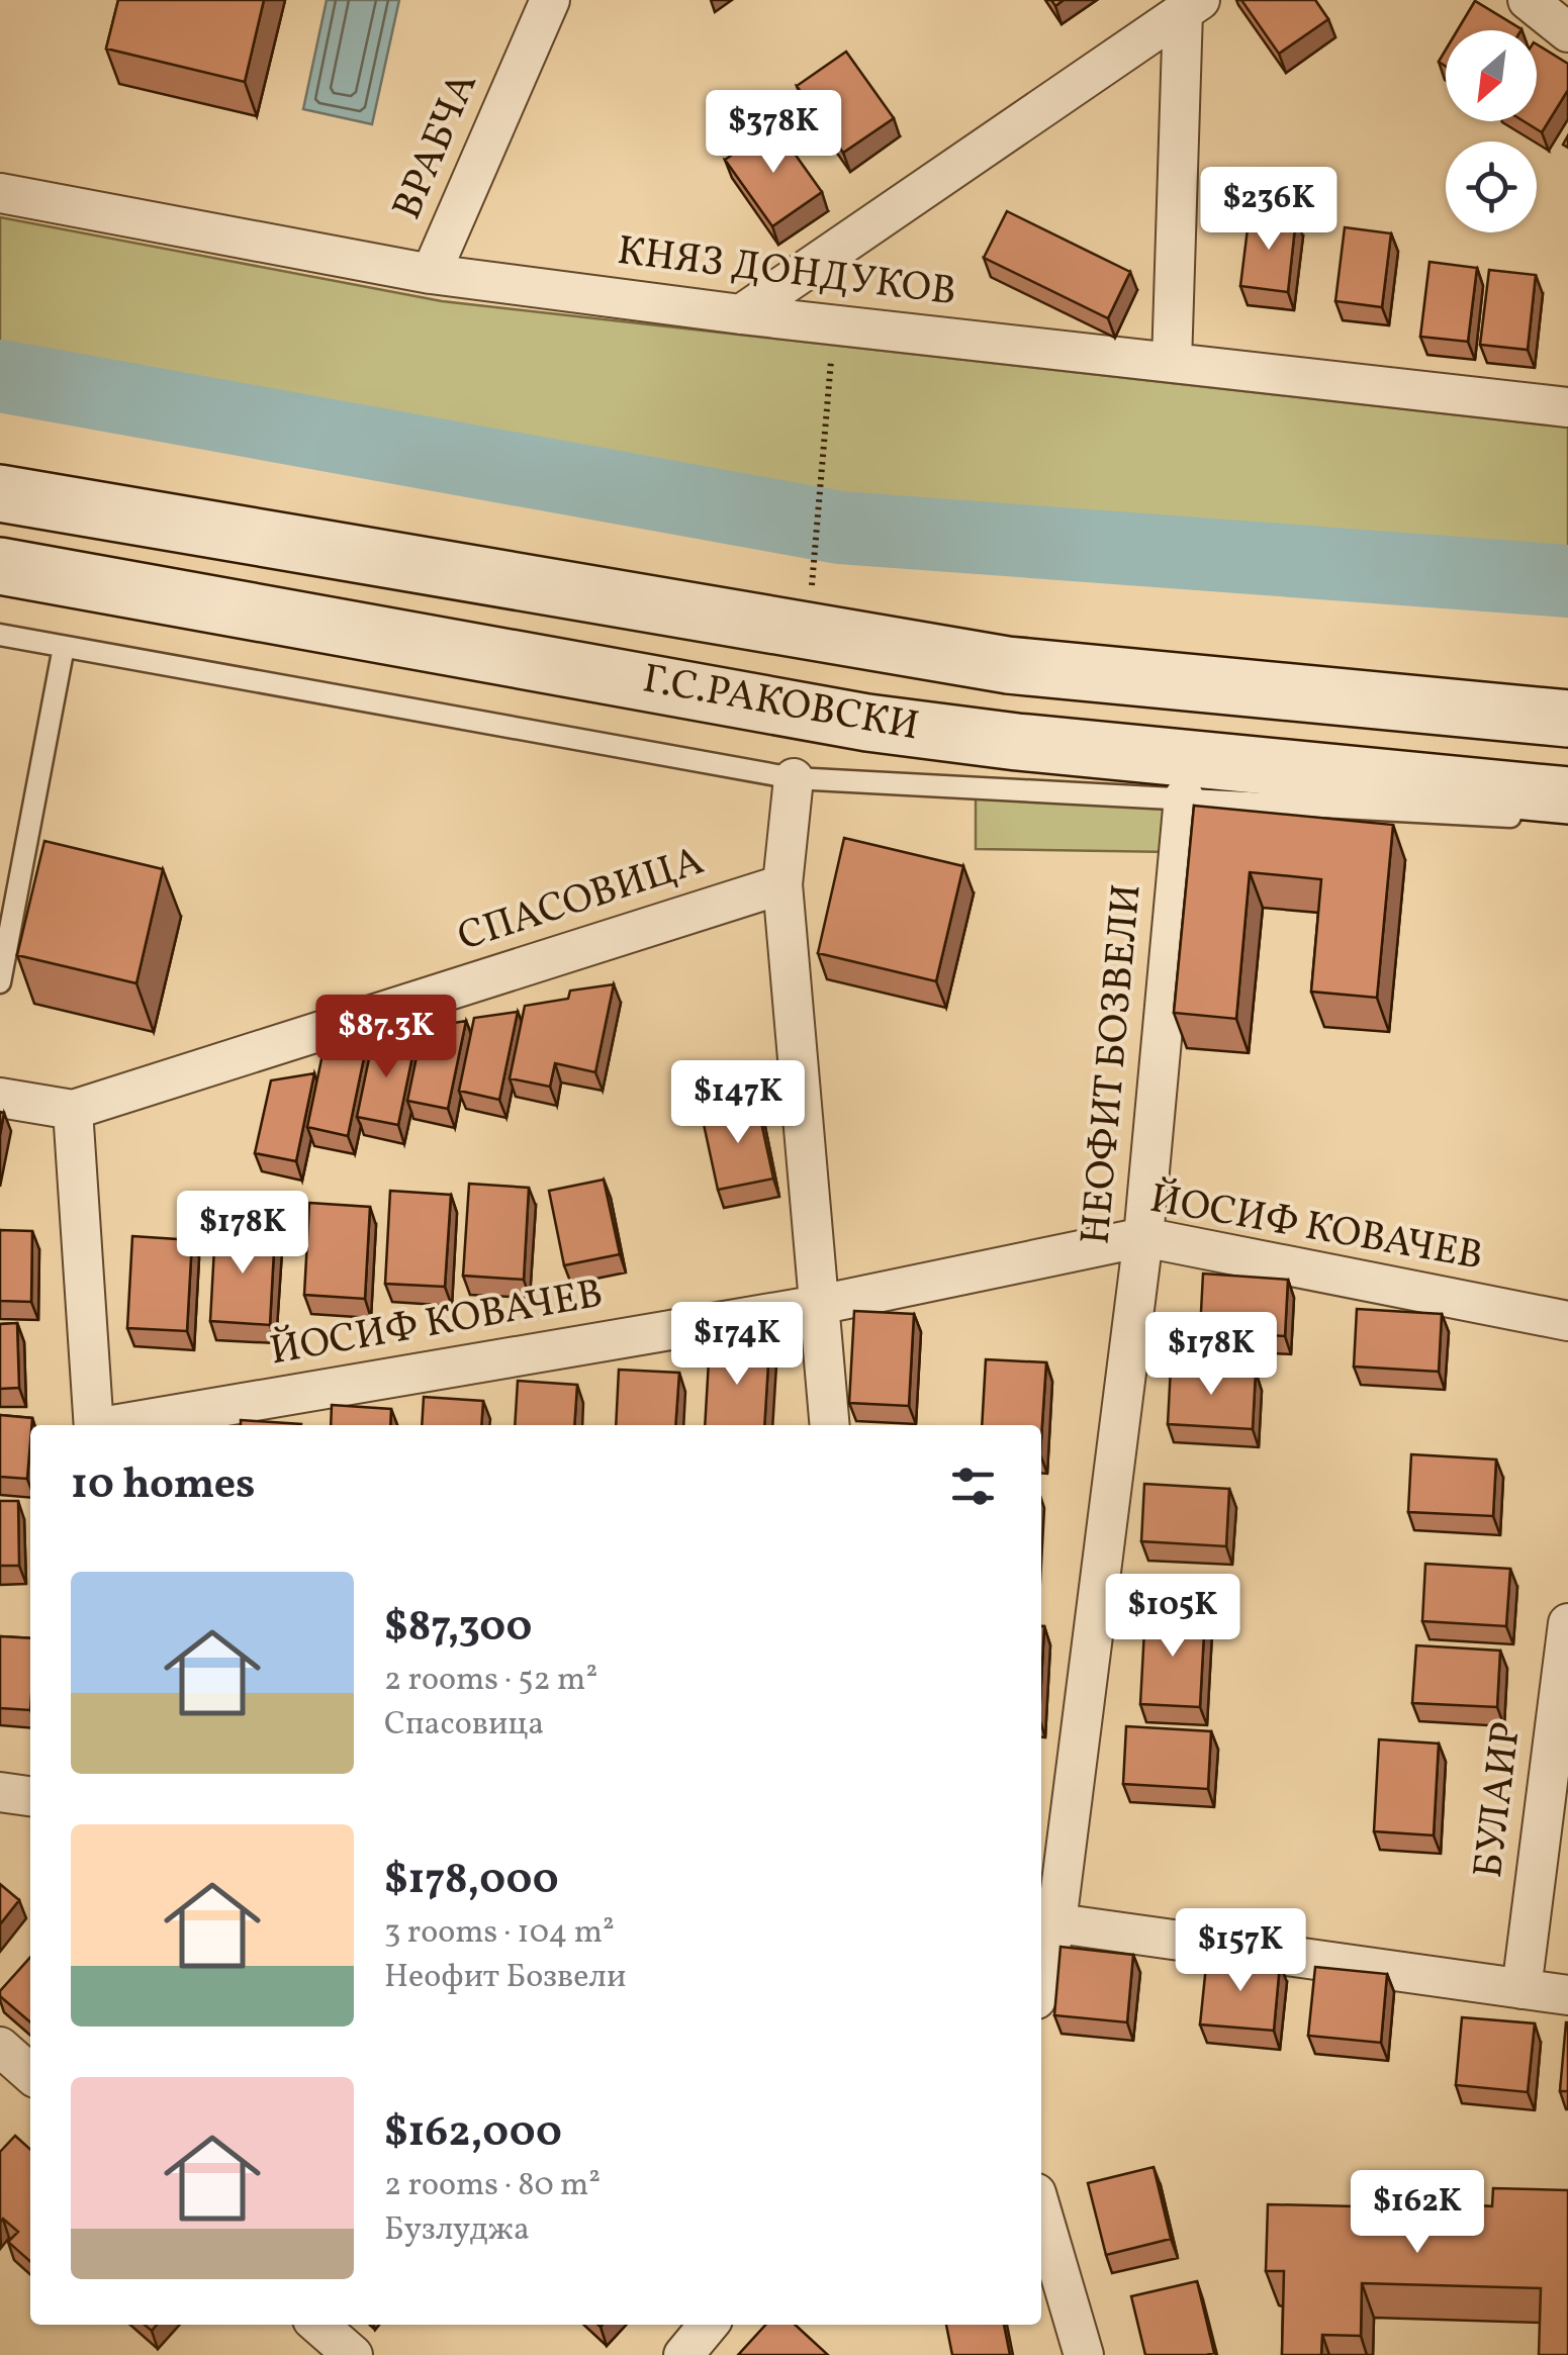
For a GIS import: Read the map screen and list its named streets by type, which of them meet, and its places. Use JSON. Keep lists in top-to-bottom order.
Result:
{
  "streets": {
    "street": [
      "ВРАБЧА",
      "КНЯЗ ДОНДУКОВ",
      "Г.С.РАКОВСКИ",
      "СПАСОВИЦА",
      "НЕОФИТ БОЗВЕЛИ",
      "ЙОСИФ КОВАЧЕВ",
      "БУЛАИР"
    ]
  },
  "crossings": [
    ["ВРАБЧА", "КНЯЗ ДОНДУКОВ"],
    ["НЕОФИТ БОЗВЕЛИ", "ЙОСИФ КОВАЧЕВ"]
  ],
  "north": "bottom left",
  "page": {
    "price": [
      "$378K",
      "$236K",
      "$87.3K",
      "$147K",
      "$178K",
      "$174K",
      "$178K",
      "$105K",
      "$157K",
      "$162K"
    ],
    "heading": "10 homes",
    "list": [
      {
        "name": "$87,300",
        "note": "2 rooms · 52 m² · Спасовица"
      },
      {
        "name": "$178,000",
        "note": "3 rooms · 104 m² · Неофит Бозвели"
      },
      {
        "name": "$162,000",
        "note": "2 rooms · 80 m² · Бузлуджа"
      }
    ]
  }
}
